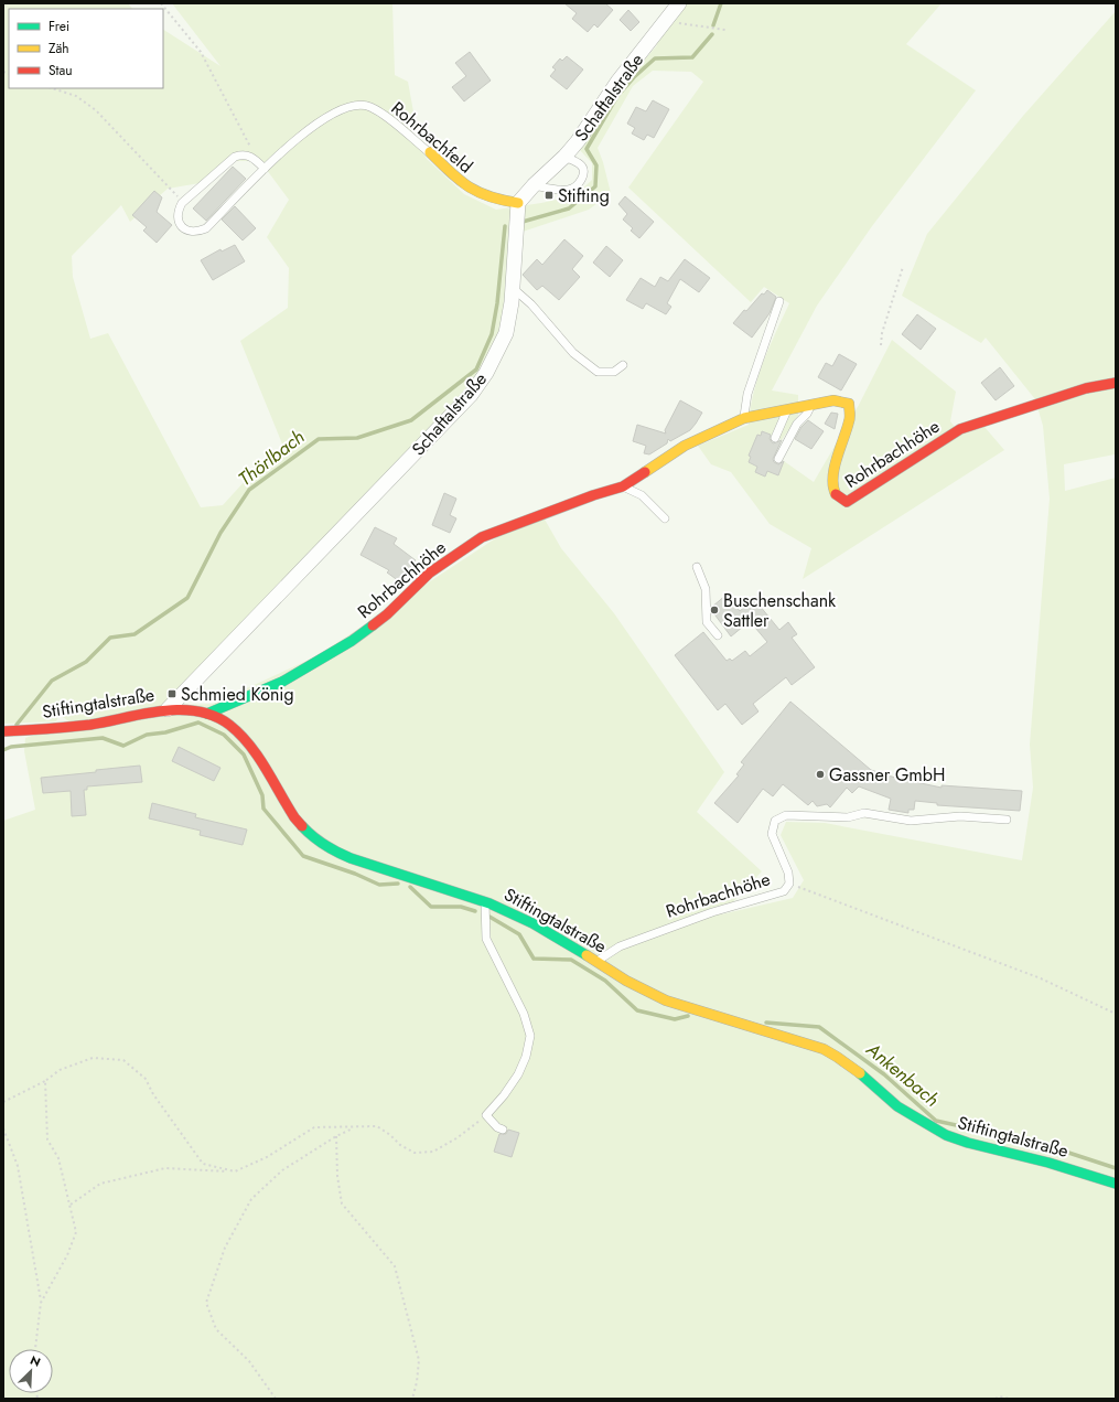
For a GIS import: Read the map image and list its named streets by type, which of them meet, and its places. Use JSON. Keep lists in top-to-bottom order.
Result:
{
  "streets": {
    "street": [
      "Schaftalstraße",
      "Rohrbachfeld",
      "Rohrbachhöhe",
      "Stiftingtalstraße"
    ]
  },
  "crossings": [
    ["Schaftalstraße", "Rohrbachfeld"],
    ["Schaftalstraße", "Stiftingtalstraße"],
    ["Rohrbachhöhe", "Stiftingtalstraße"]
  ],
  "water": ["Thörlbach", "Ankenbach"],
  "places": {
    "transit": ["Stifting", "Schmied König"],
    "other": ["Buschenschank Sattler", "Gassner GmbH"]
  },
  "legend": ["Frei", "Zäh", "Stau"],
  "north": "top right"
}
